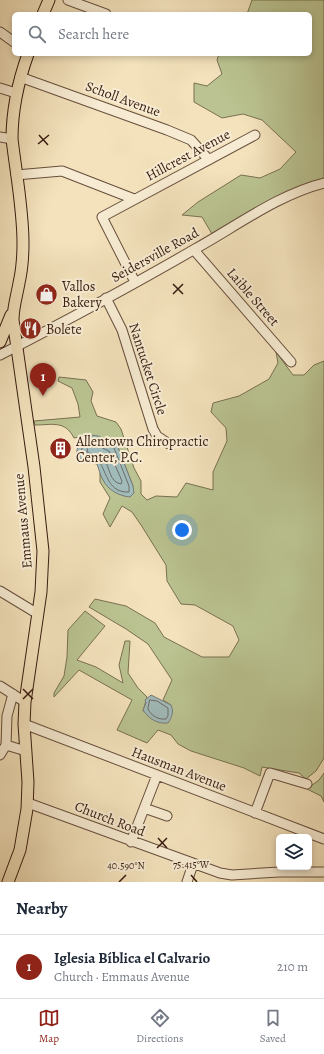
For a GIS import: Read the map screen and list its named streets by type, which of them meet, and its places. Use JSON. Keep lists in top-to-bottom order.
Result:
{
  "streets": {
    "main road": ["Emmaus Avenue"],
    "street": [
      "Scholl Avenue",
      "Hillcrest Avenue",
      "Seidersville Road",
      "Laible Street",
      "Nantucket Circle",
      "Hausman Avenue",
      "Church Road"
    ]
  },
  "crossings": [
    ["Scholl Avenue", "Hillcrest Avenue"],
    ["Hillcrest Avenue", "Seidersville Road"],
    ["Seidersville Road", "Laible Street"],
    ["Seidersville Road", "Nantucket Circle"],
    ["Seidersville Road", "Emmaus Avenue"],
    ["Emmaus Avenue", "Hausman Avenue"],
    ["Emmaus Avenue", "Church Road"]
  ],
  "places": {
    "shop": ["Vallos Bakery"],
    "restaurant": ["Bolete"],
    "building": ["Allentown Chiropractic Center, P.C."]
  },
  "page": {
    "search": "Search here",
    "pins": "1",
    "heading": "Nearby",
    "list": [
      {
        "mark": "1",
        "name": "Iglesia Bíblica el Calvario",
        "note": "Church · Emmaus Avenue",
        "value": "210 m"
      }
    ],
    "nav": ["Map", "Directions", "Saved"]
  },
  "coordinates": ["75.415°W", "40.590°N"]
}
